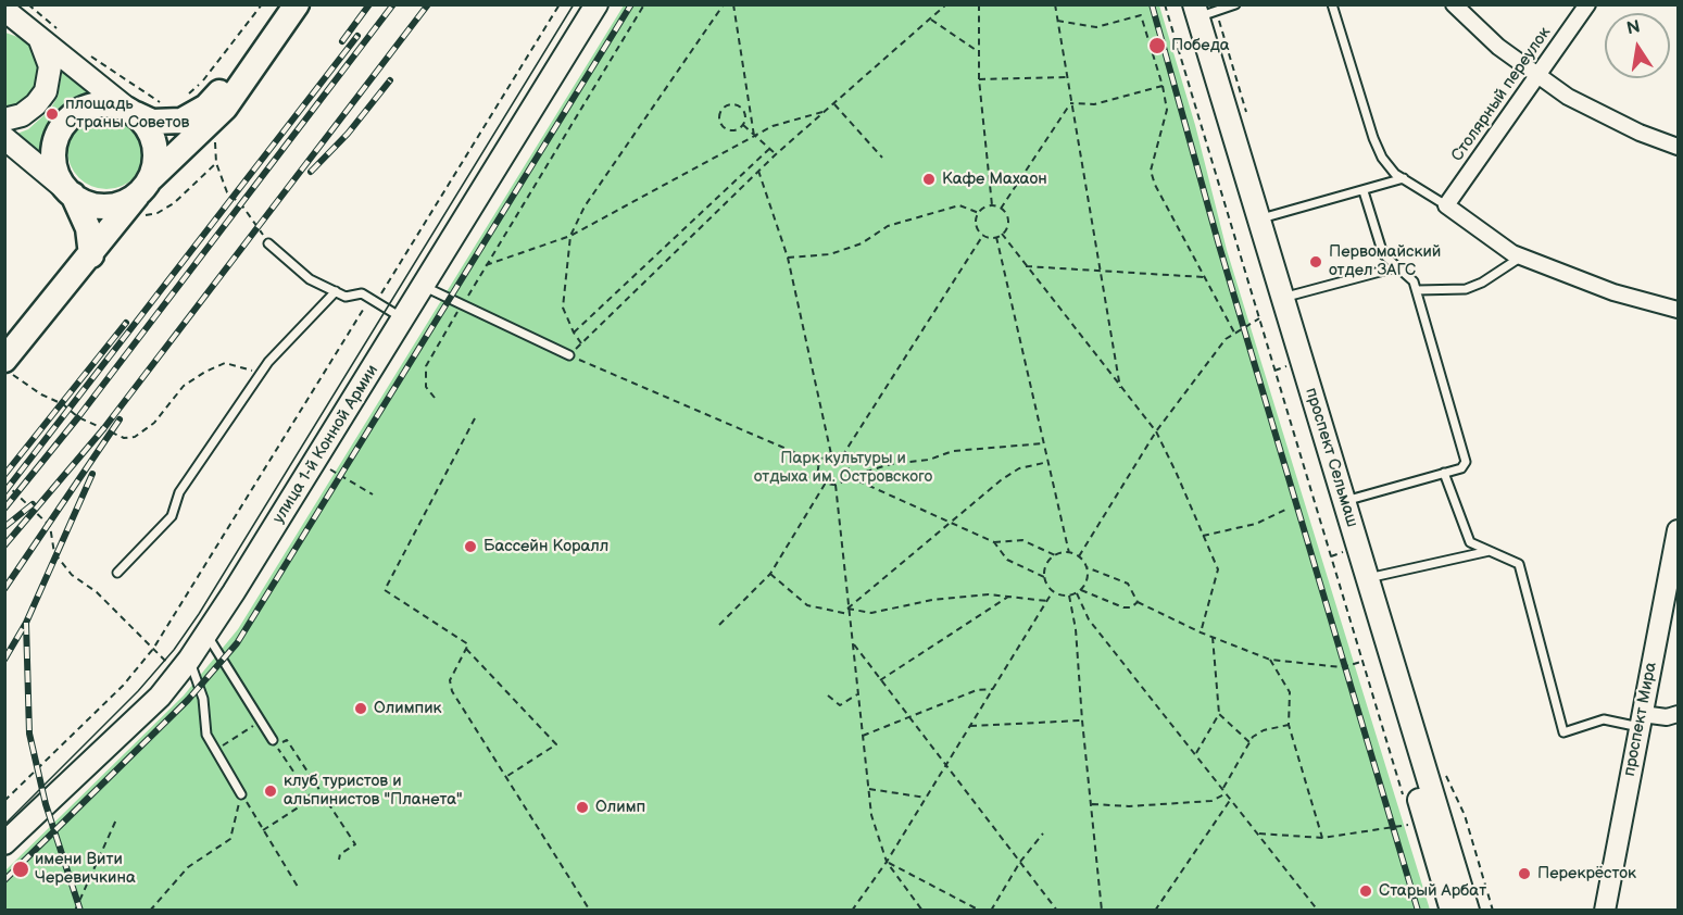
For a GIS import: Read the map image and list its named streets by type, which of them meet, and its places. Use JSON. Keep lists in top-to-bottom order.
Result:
{
  "streets": {
    "main road": ["улица 1-й Конной Армии", "проспект Сельмаш"],
    "street": ["Столярный переулок", "проспект Мира"]
  },
  "parks": ["Парк культуры и отдыха им. Островского"],
  "places": [
    "Победа",
    "площадь Страны Советов",
    "Кафе Махаон",
    "Первомайский отдел ЗАГС",
    "Бассейн Коралл",
    "Олимпик",
    "клуб туристов и альпинистов \"Планета\"",
    "Олимп",
    "имени Вити Черевичкина",
    "Перекрёсток",
    "Старый Арбат"
  ],
  "north": "top"
}
